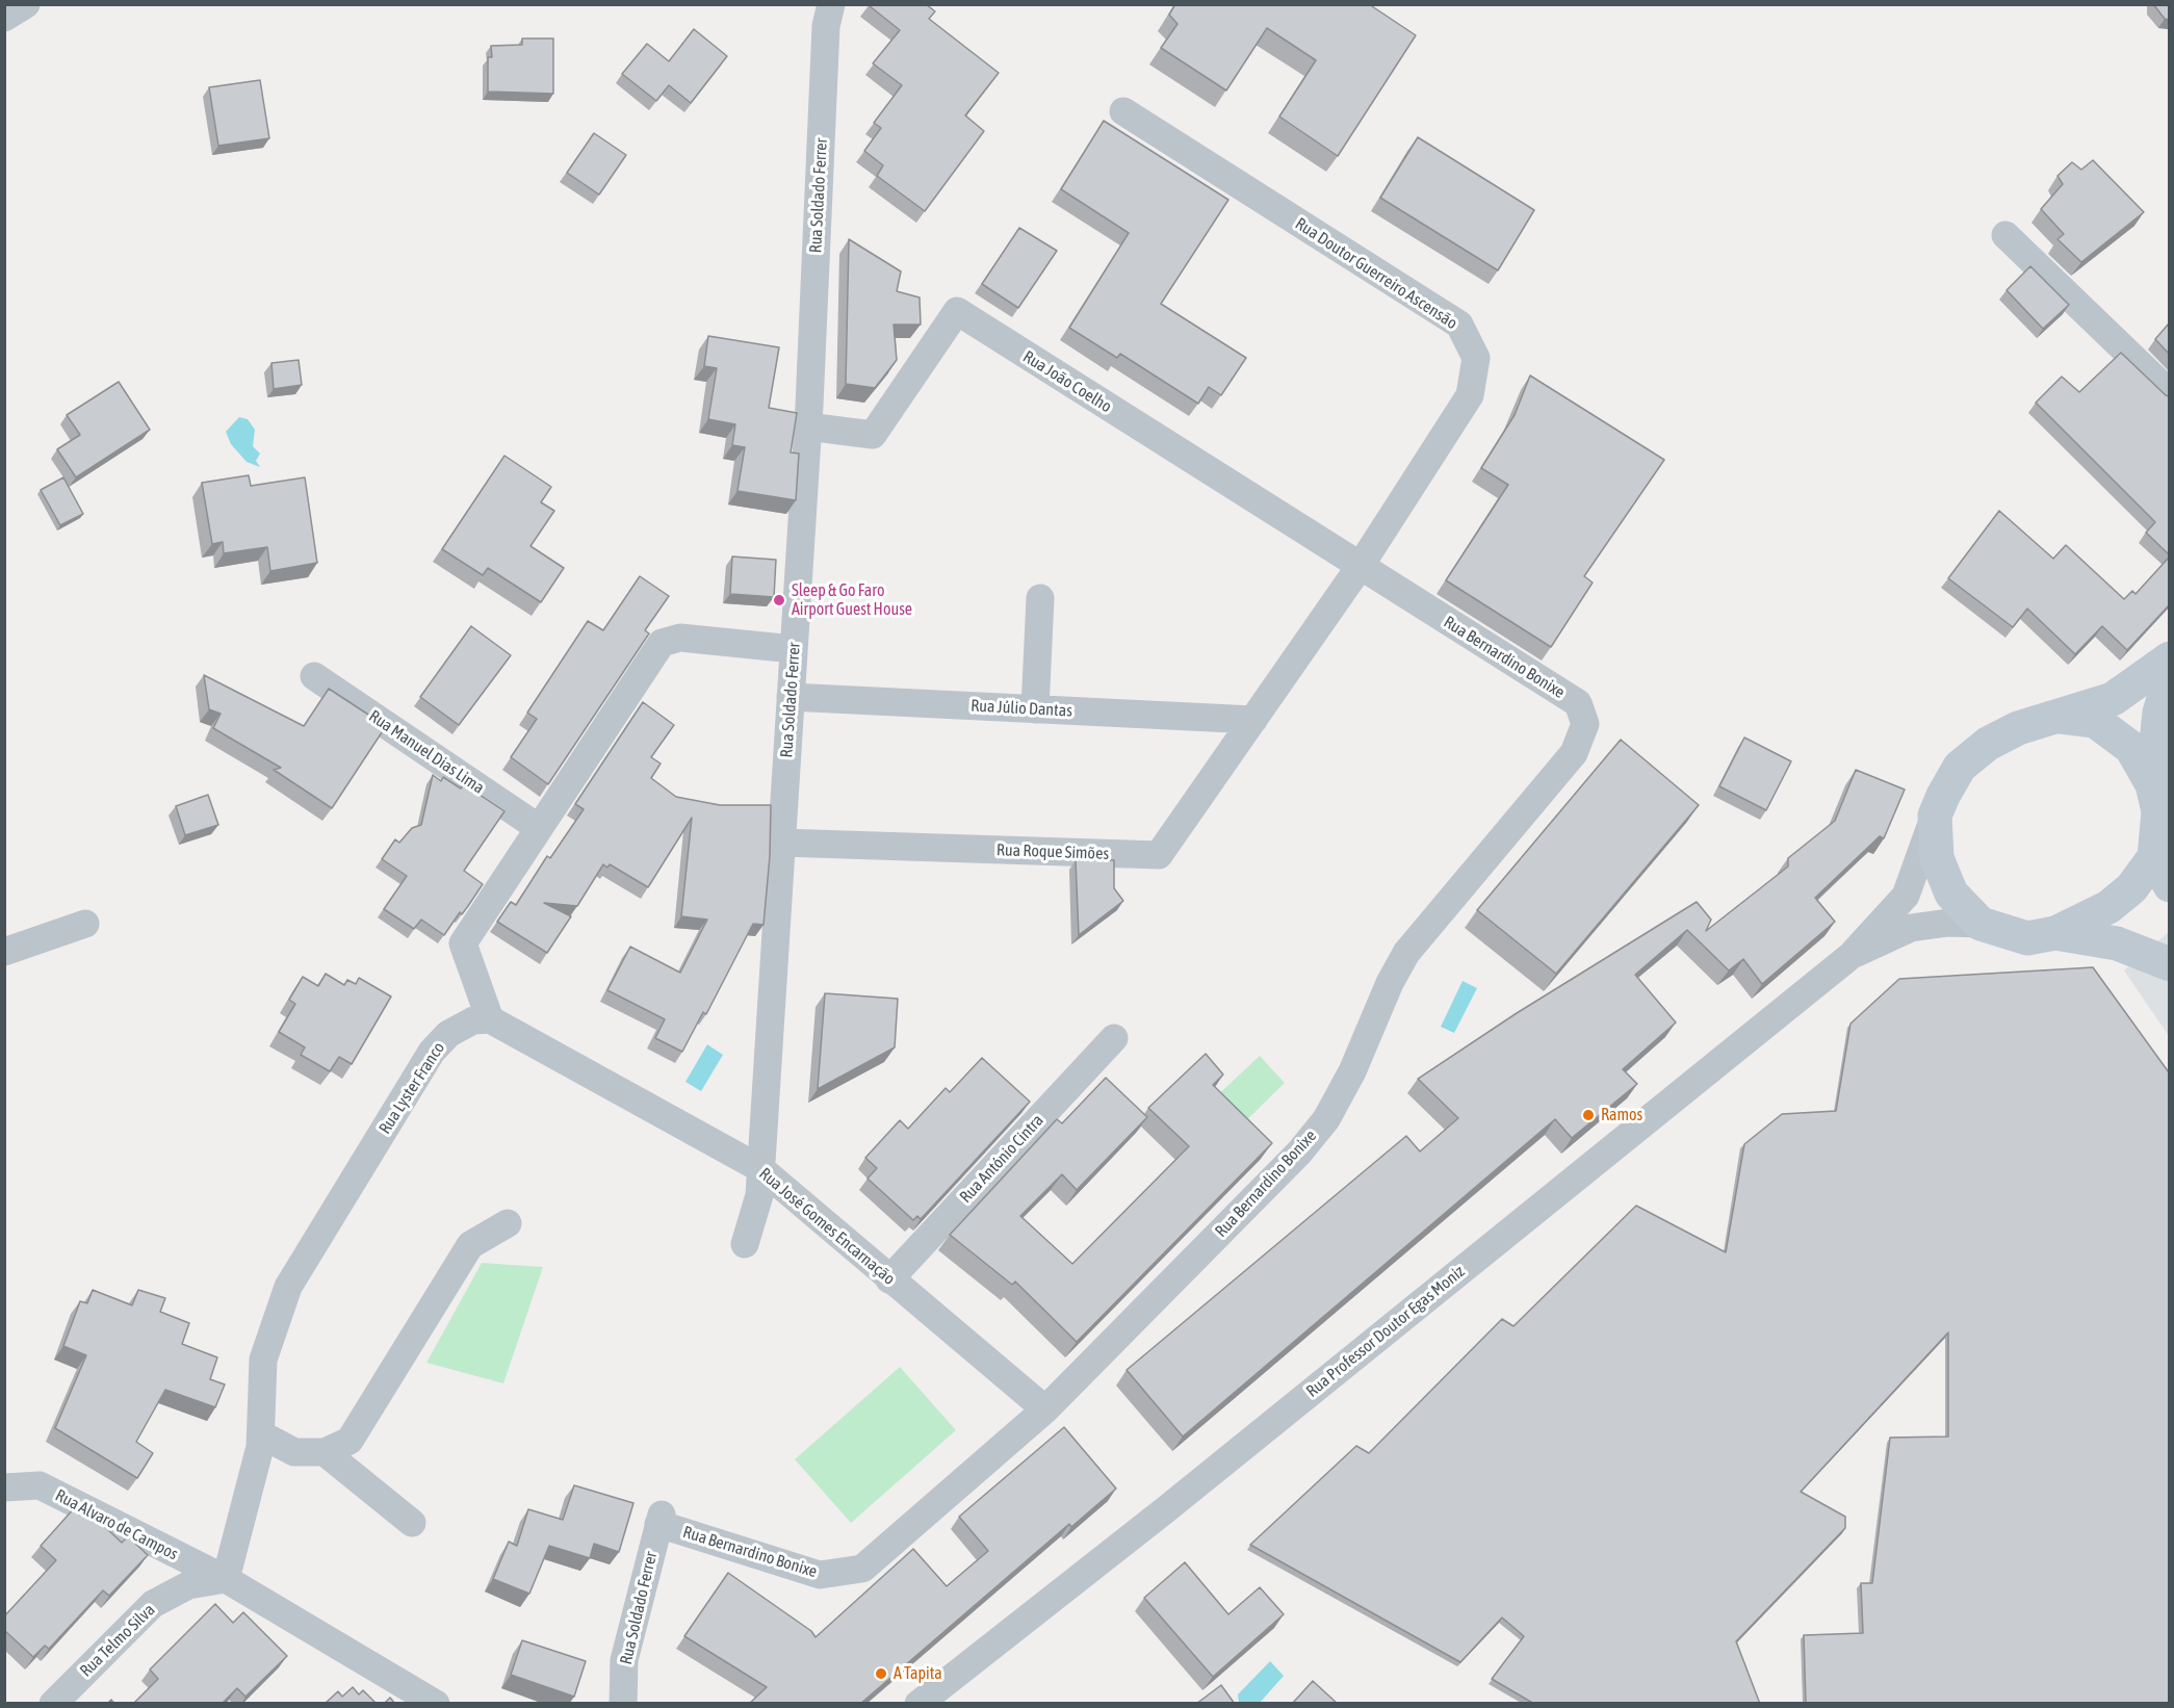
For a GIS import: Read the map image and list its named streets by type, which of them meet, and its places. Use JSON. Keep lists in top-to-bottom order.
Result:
{
  "streets": {
    "street": [
      "Rua Soldado Ferrer",
      "Rua Doutor Guerreiro Ascensão",
      "Rua João Coelho",
      "Rua Bernardino Bonixe",
      "Rua Júlio Dantas",
      "Rua Manuel Dias Lima",
      "Rua Roque Simões",
      "Rua Lyster Franco",
      "Rua António Cintra",
      "Rua José Gomes Encarnação",
      "Rua Professor Doutor Egas Moniz",
      "Rua Alvaro de Campos",
      "Rua Telmo Silva"
    ]
  },
  "crossings": [
    ["Rua Soldado Ferrer", "Rua João Coelho"],
    ["Rua Soldado Ferrer", "Rua Bernardino Bonixe"],
    ["Rua Soldado Ferrer", "Rua Júlio Dantas"],
    ["Rua Soldado Ferrer", "Rua Roque Simões"],
    ["Rua Soldado Ferrer", "Rua José Gomes Encarnação"],
    ["Rua Doutor Guerreiro Ascensão", "Rua João Coelho"],
    ["Rua Doutor Guerreiro Ascensão", "Rua Bernardino Bonixe"],
    ["Rua Doutor Guerreiro Ascensão", "Rua Júlio Dantas"],
    ["Rua Doutor Guerreiro Ascensão", "Rua Roque Simões"],
    ["Rua João Coelho", "Rua Bernardino Bonixe"],
    ["Rua Bernardino Bonixe", "Rua José Gomes Encarnação"],
    ["Rua Júlio Dantas", "Rua Roque Simões"],
    ["Rua Lyster Franco", "Rua José Gomes Encarnação"],
    ["Rua Lyster Franco", "Rua Alvaro de Campos"],
    ["Rua Lyster Franco", "Rua Telmo Silva"],
    ["Rua António Cintra", "Rua José Gomes Encarnação"],
    ["Rua Alvaro de Campos", "Rua Telmo Silva"]
  ],
  "places": ["Sleep & Go Faro Airport Guest House", "Ramos", "A Tapita"]
}
